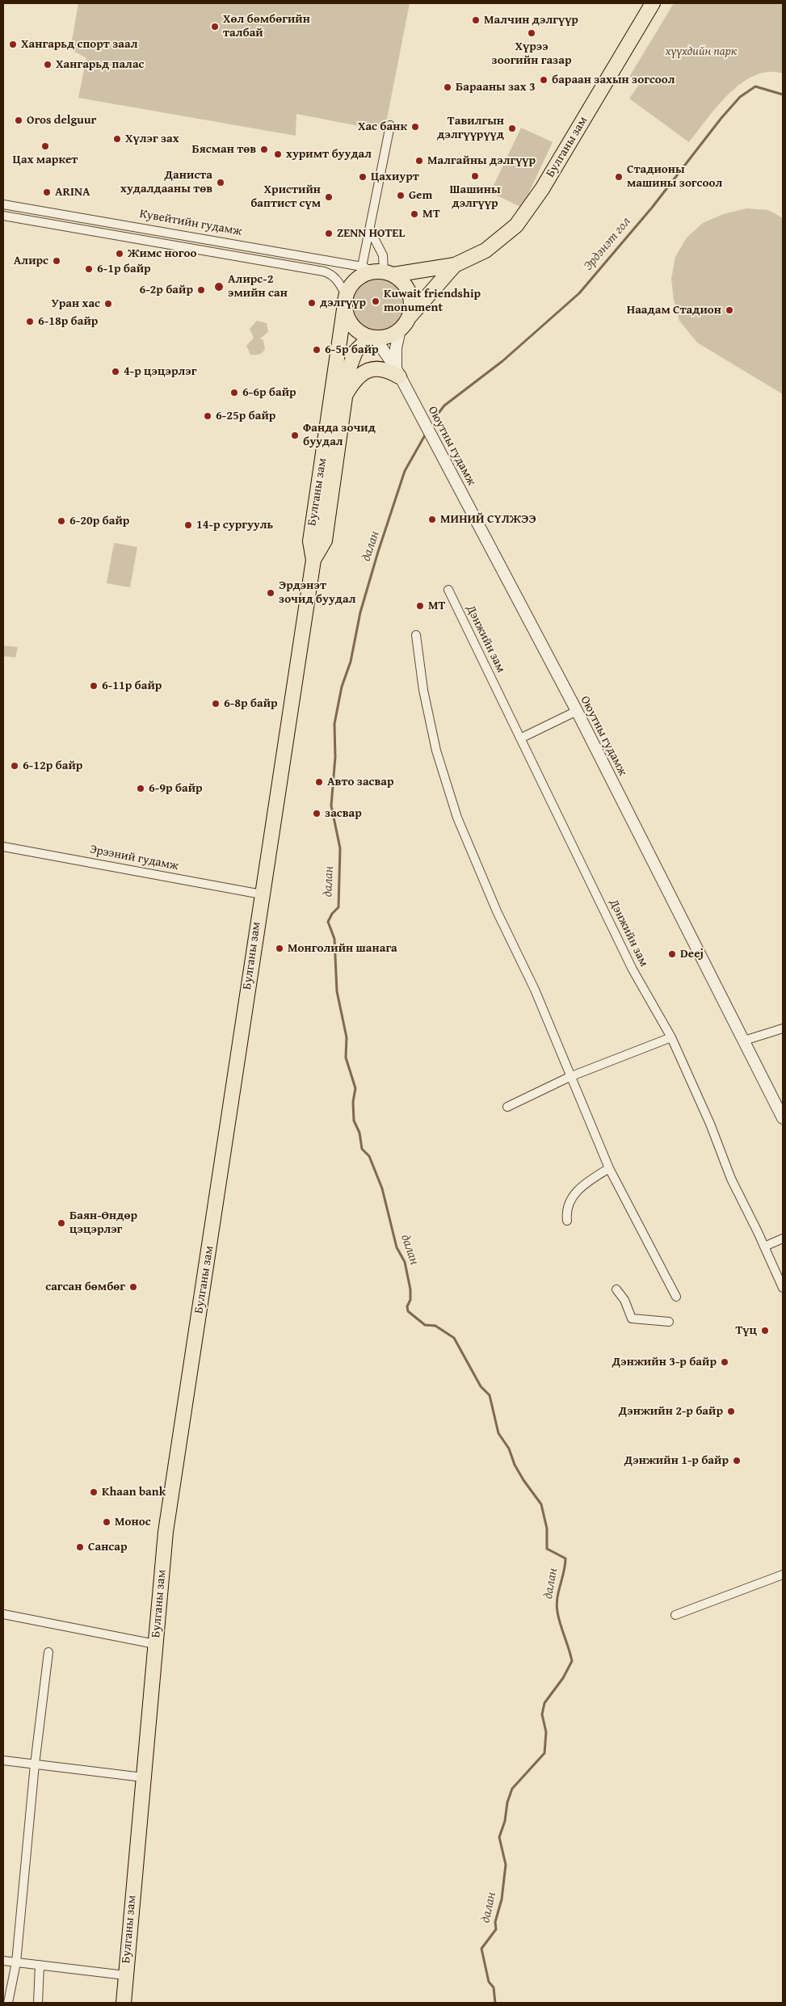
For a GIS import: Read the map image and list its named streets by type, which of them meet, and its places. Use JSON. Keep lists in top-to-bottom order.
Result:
{
  "streets": {
    "highway": ["Булганы зам"],
    "street": [
      "Кувейтийн гудамж",
      "Оюутны гудамж",
      "Дэнжийн зам",
      "Эрээний гудамж"
    ]
  },
  "crossings": [
    ["Булганы зам", "Кувейтийн гудамж"],
    ["Булганы зам", "Оюутны гудамж"],
    ["Булганы зам", "Эрээний гудамж"],
    ["Кувейтийн гудамж", "Оюутны гудамж"]
  ],
  "water": ["Эрдэнэт гол", "далан"],
  "parks": ["хүүхдийн парк"],
  "places": [
    "Малчин дэлгүүр",
    "Хөл бөмбөгийн талбай",
    "Хүрээ зоогийн газар",
    "Хангарьд спорт заал",
    "Хангарьд палас",
    "бараан захын зогсоол",
    "Барааны зах 3",
    "Oros delguur",
    "Хас банк",
    "Тавилгын дэлгүүрүүд",
    "Хүлэг зах",
    "Цах маркет",
    "Бясман төв",
    "хуримт буудал",
    "Малгайны дэлгүүр",
    "Шашины дэлгүүр",
    "Цахиурт",
    "Стадионы машины зогсоол",
    "Даниста худалдааны төв",
    "ARINA",
    "Gem",
    "Христийн баптист сүм",
    "MT",
    "ZENN HOTEL",
    "Жимс ногоо",
    "Алирс",
    "6-1р байр",
    "Aлирс-2 эмийн сан",
    "6-2р байр",
    "Kuwait friendship monument",
    "дэлгүүр",
    "Уран хас",
    "Наадам Стадион",
    "6-18р байр",
    "6-5р байр",
    "4-р цэцэрлэг",
    "6-6р байр",
    "6-25р байр",
    "Фанда зочид буудал",
    "МИНИЙ СҮЛЖЭЭ",
    "6-20р байр",
    "14-р сургууль",
    "Эрдэнэт зочид буудал",
    "МТ",
    "6-11р байр",
    "6-8р байр",
    "6-12р байр",
    "Авто засвар",
    "6-9р байр",
    "засвар",
    "Монголийн шанага",
    "Deej",
    "Баян-Өндөр цэцэрлэг",
    "сагсан бөмбөг",
    "Түц",
    "Дэнжийн 3-р байр",
    "Дэнжийн 2-р байр",
    "Дэнжийн 1-р байр",
    "Khaan bank",
    "Монос",
    "Сансар"
  ]
}
